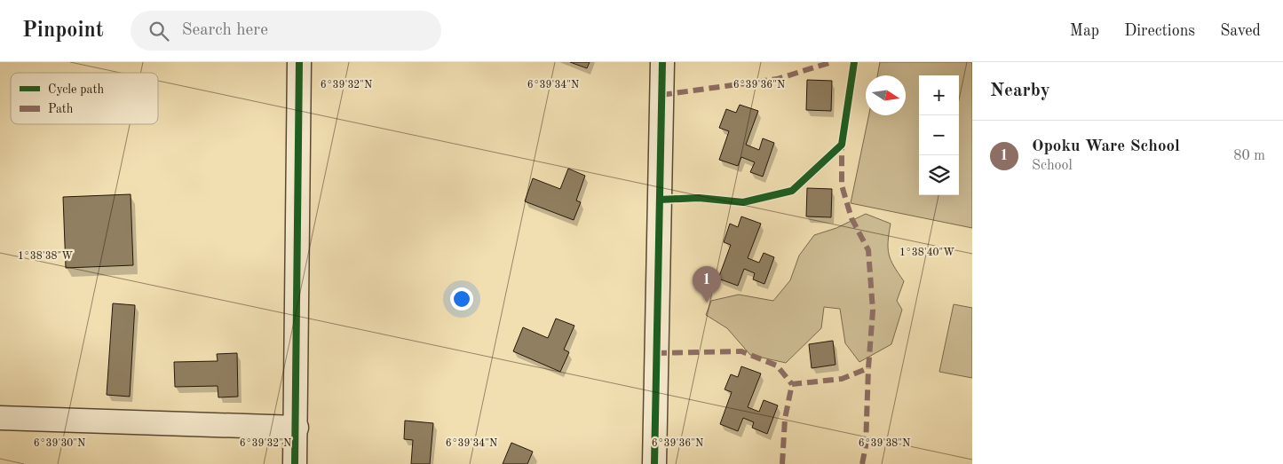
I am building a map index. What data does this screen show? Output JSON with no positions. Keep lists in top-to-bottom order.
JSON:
{
  "legend": ["Cycle path", "Path"],
  "north": "right",
  "page": {
    "header": "Pinpoint",
    "search": "Search here",
    "nav": ["Map", "Directions", "Saved"],
    "heading": "Nearby",
    "map_buttons": ["+", "−"],
    "list": [
      {
        "mark": "1",
        "name": "Opoku Ware School",
        "note": "School",
        "value": "80 m"
      }
    ],
    "pins": "1"
  },
  "coordinates": [
    "6°39'32\"N",
    "6°39'34\"N",
    "6°39'36\"N",
    "1°38'40\"W",
    "1°38'38\"W",
    "6°39'30\"N",
    "6°39'38\"N"
  ]
}
